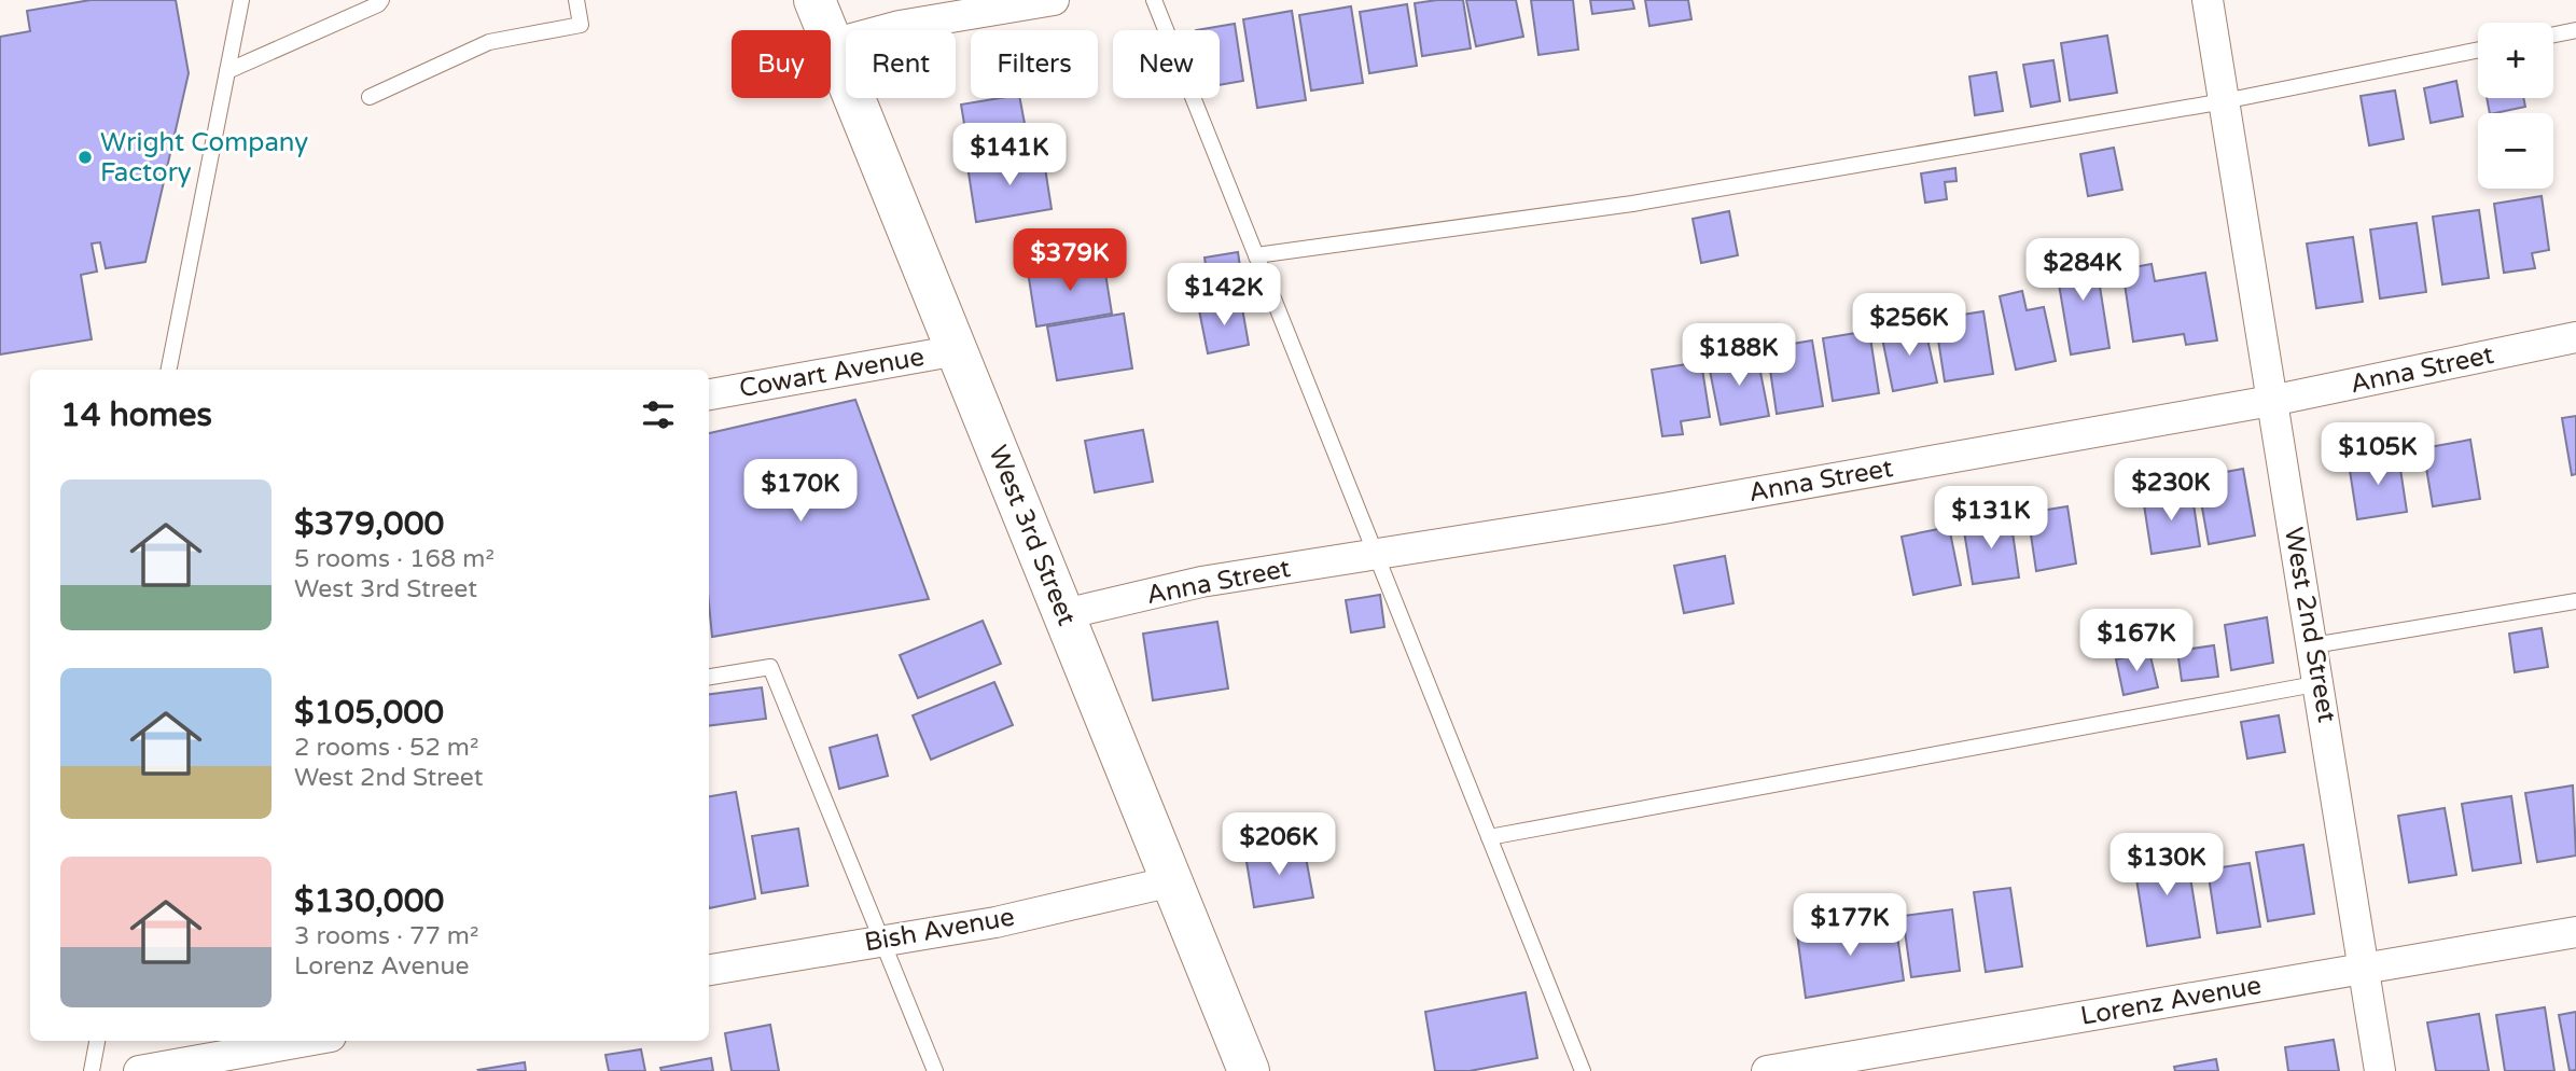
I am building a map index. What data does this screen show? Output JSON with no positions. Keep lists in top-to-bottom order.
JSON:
{
  "streets": {
    "main road": ["West 3rd Street"],
    "street": [
      "Anna Street",
      "Cowart Avenue",
      "West 2nd Street",
      "Bish Avenue",
      "Lorenz Avenue"
    ]
  },
  "crossings": [
    ["Anna Street", "West 3rd Street"],
    ["Anna Street", "West 2nd Street"],
    ["Cowart Avenue", "West 3rd Street"],
    ["West 3rd Street", "Bish Avenue"],
    ["West 2nd Street", "Lorenz Avenue"]
  ],
  "places": ["Wright Company Factory"],
  "page": {
    "map_buttons": ["+", "−"],
    "chip": [
      "Buy",
      "Rent",
      "Filters",
      "New"
    ],
    "price": [
      "$141K",
      "$379K",
      "$284K",
      "$142K",
      "$256K",
      "$188K",
      "$105K",
      "$230K",
      "$170K",
      "$131K",
      "$167K",
      "$206K",
      "$130K",
      "$177K"
    ],
    "heading": "14 homes",
    "list": [
      {
        "name": "$379,000",
        "note": "5 rooms · 168 m² · West 3rd Street"
      },
      {
        "name": "$105,000",
        "note": "2 rooms · 52 m² · West 2nd Street"
      },
      {
        "name": "$130,000",
        "note": "3 rooms · 77 m² · Lorenz Avenue"
      }
    ]
  }
}
